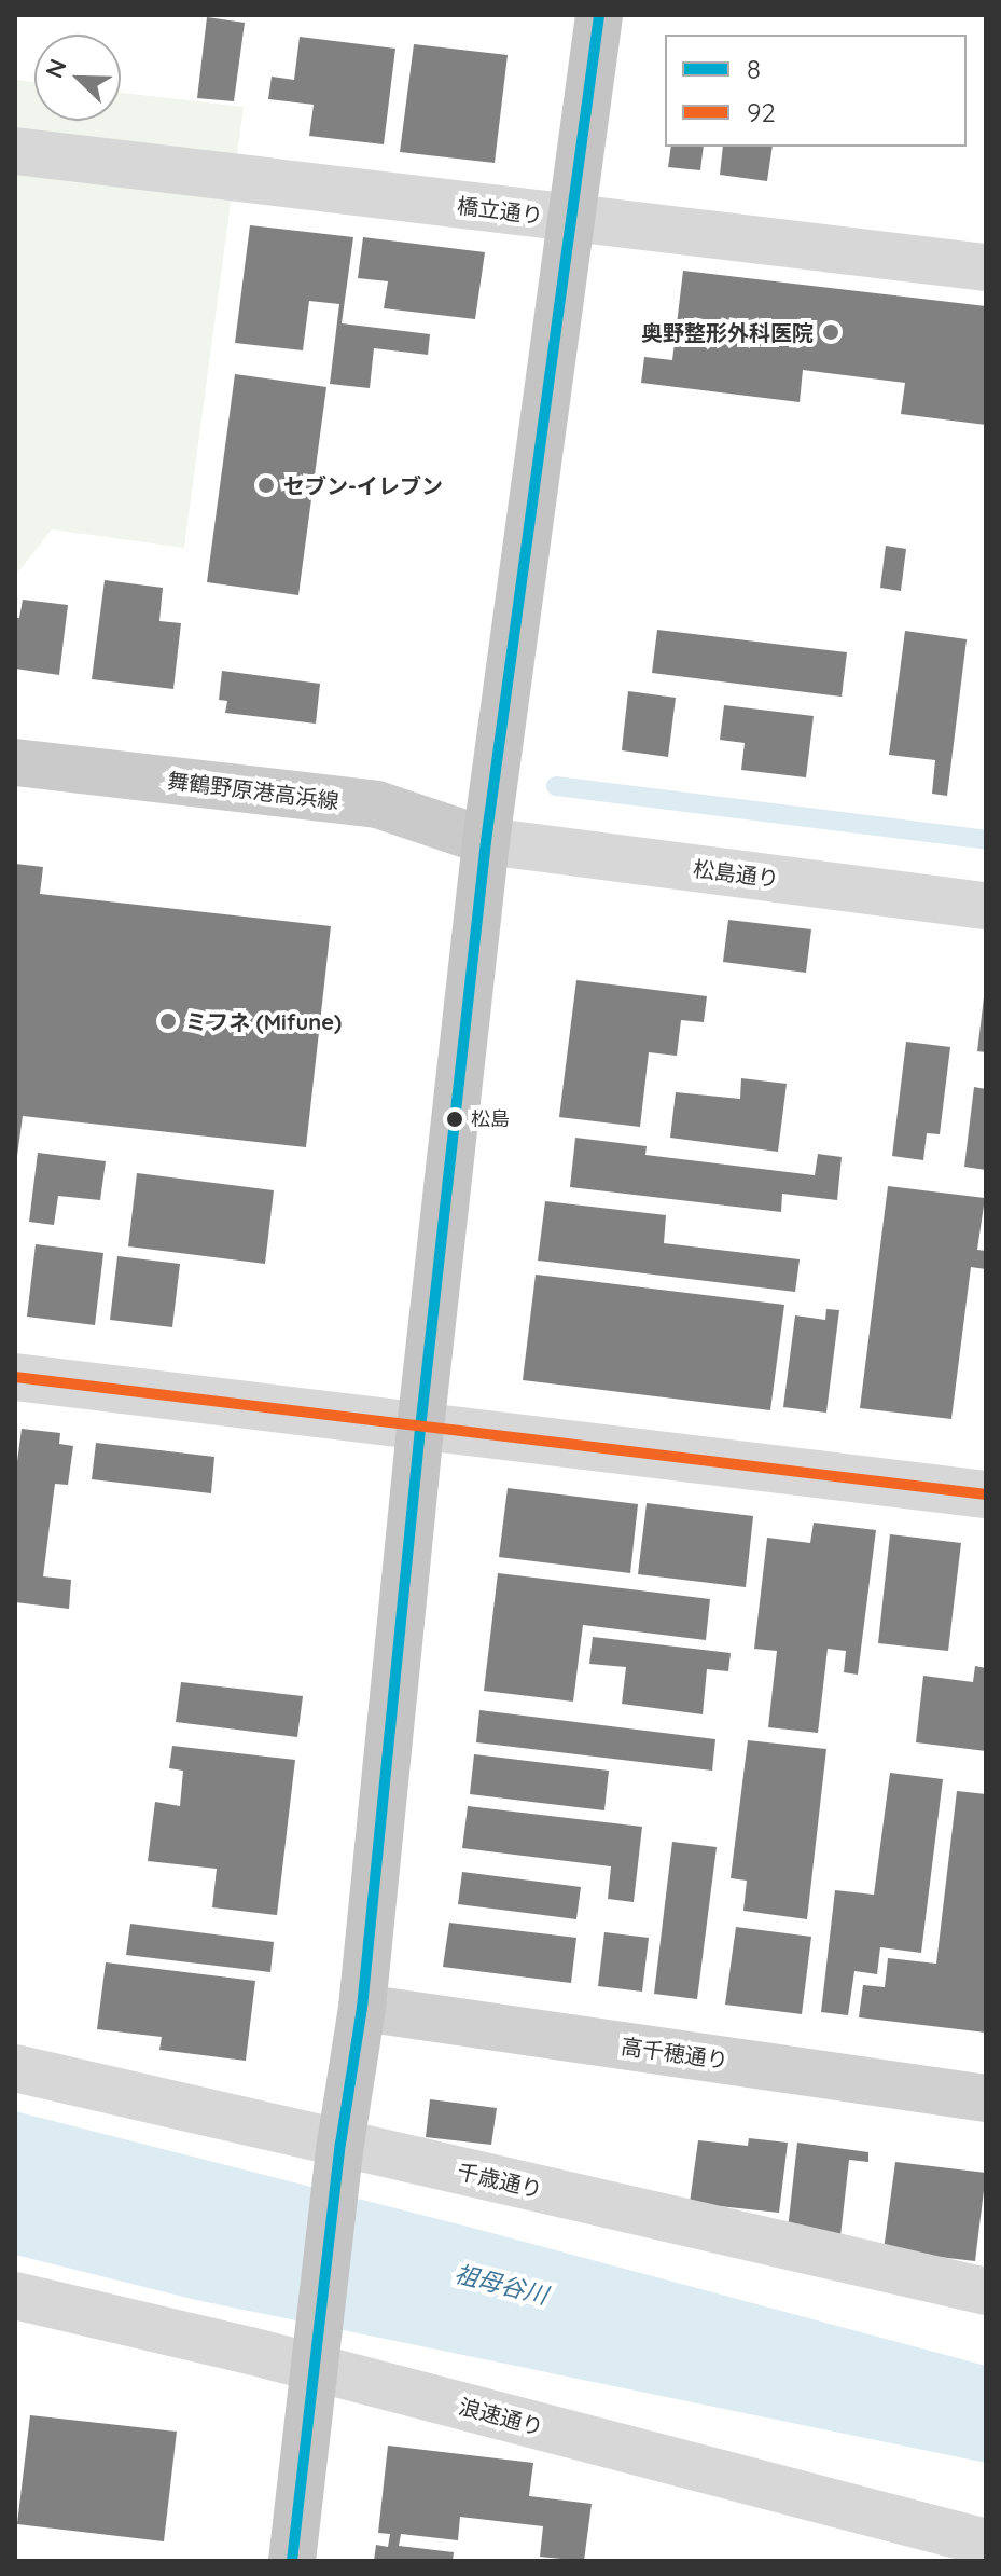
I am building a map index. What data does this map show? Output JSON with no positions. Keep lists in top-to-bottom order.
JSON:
{
  "streets": {
    "main road": ["舞鶴野原港高浜線"],
    "street": [
      "橋立通り",
      "松島通り",
      "高千穂通り",
      "千歳通り",
      "浪速通り"
    ]
  },
  "crossings": [
    ["舞鶴野原港高浜線", "松島通り"]
  ],
  "water": ["祖母谷川"],
  "places": [
    "奥野整形外科医院",
    "セブン-イレブン",
    "ミフネ (Mifune)",
    "松島"
  ],
  "lines": ["transit line 8", "transit line 92"],
  "legend": ["8", "92"],
  "north": "top left"
}
